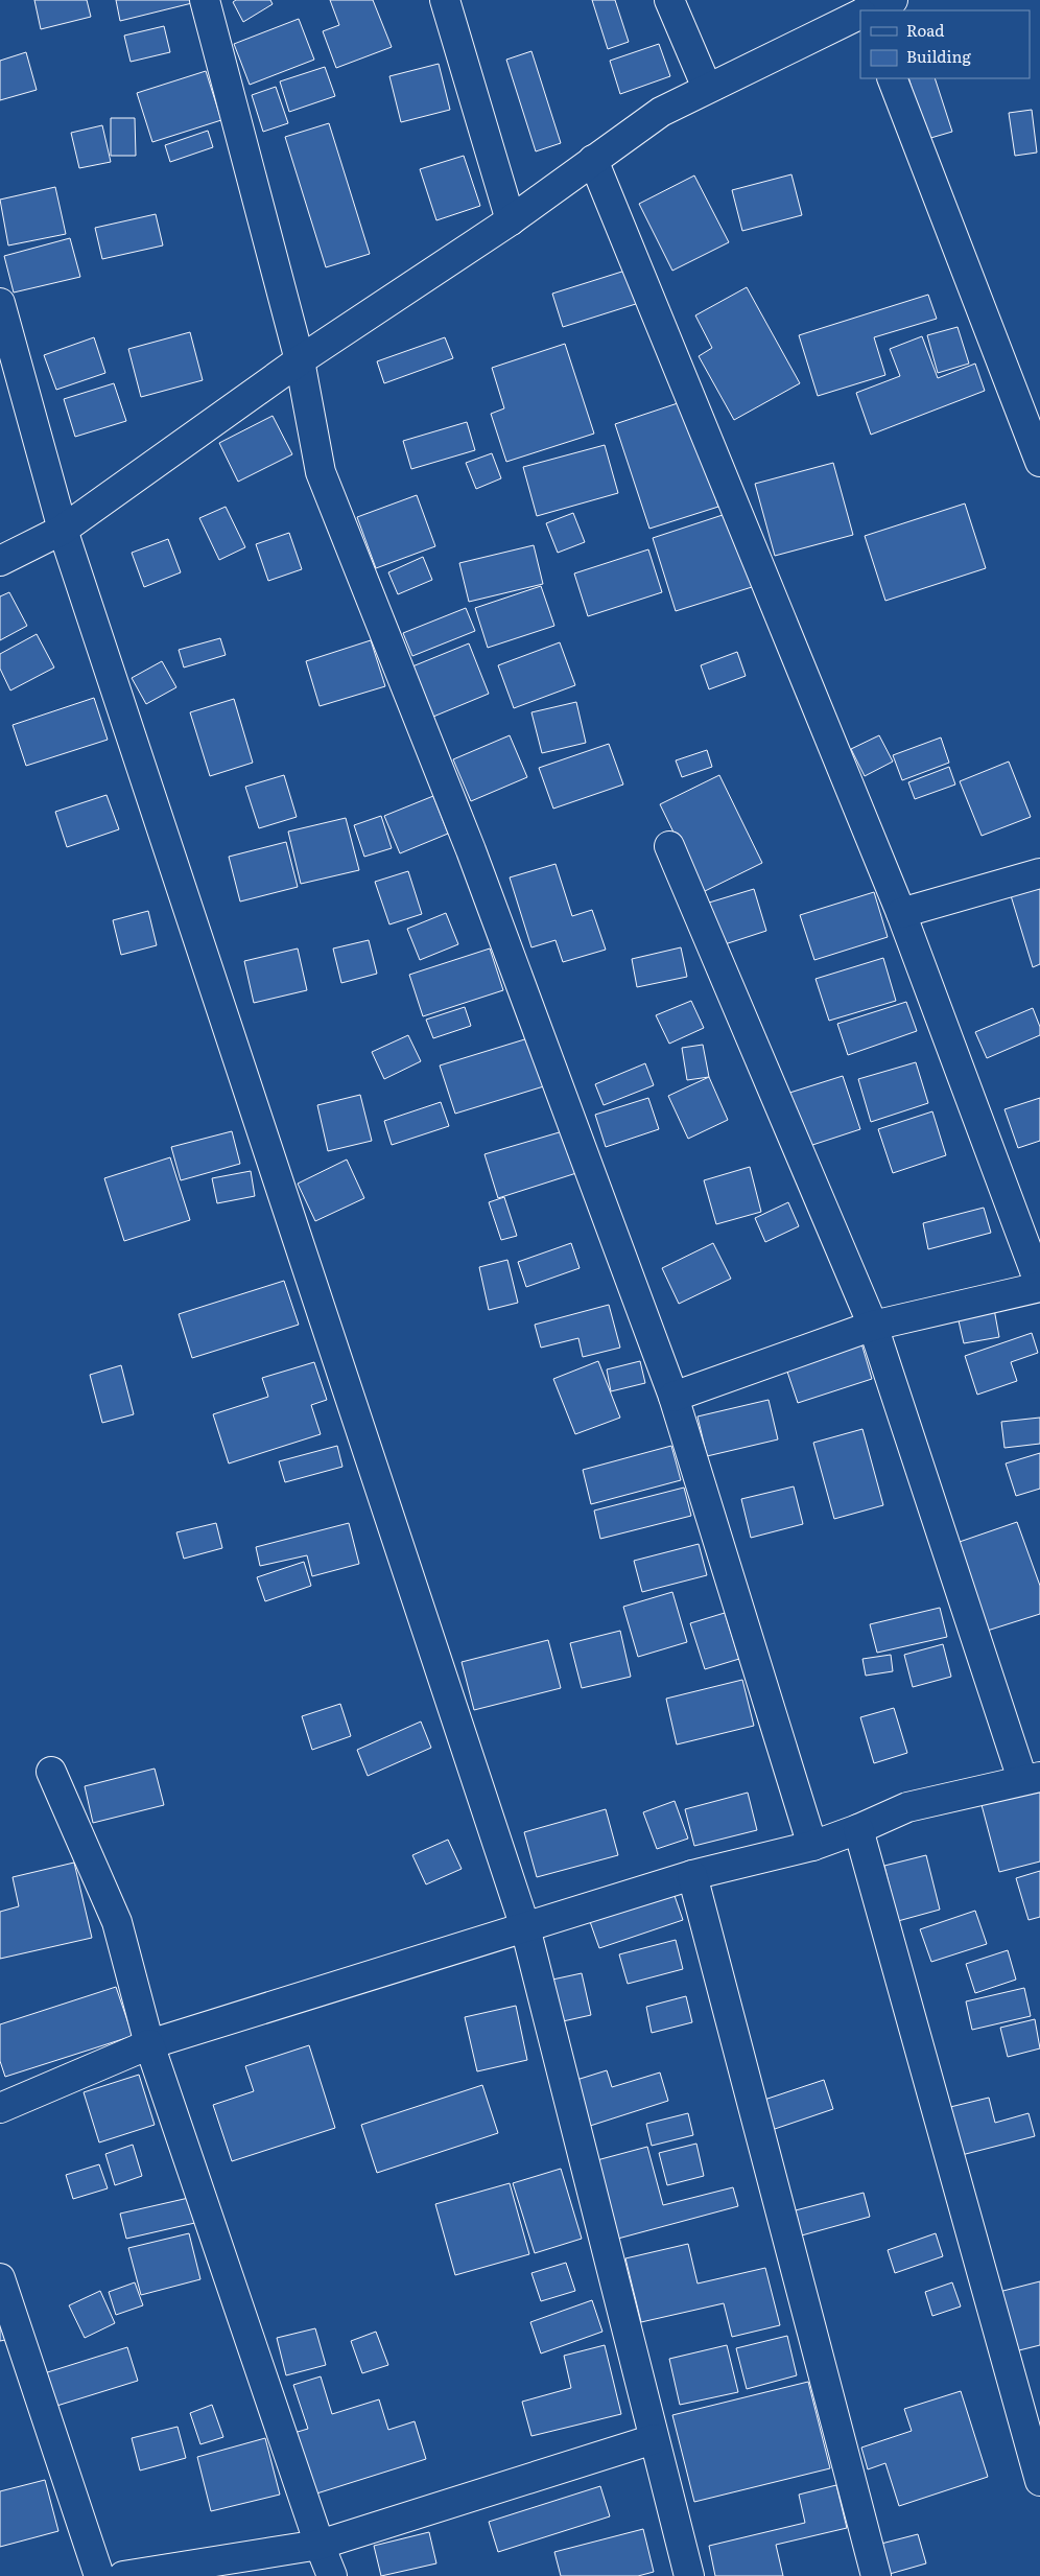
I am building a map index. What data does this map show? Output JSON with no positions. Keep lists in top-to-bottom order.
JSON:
{
  "legend": ["Road", "Building"]
}
